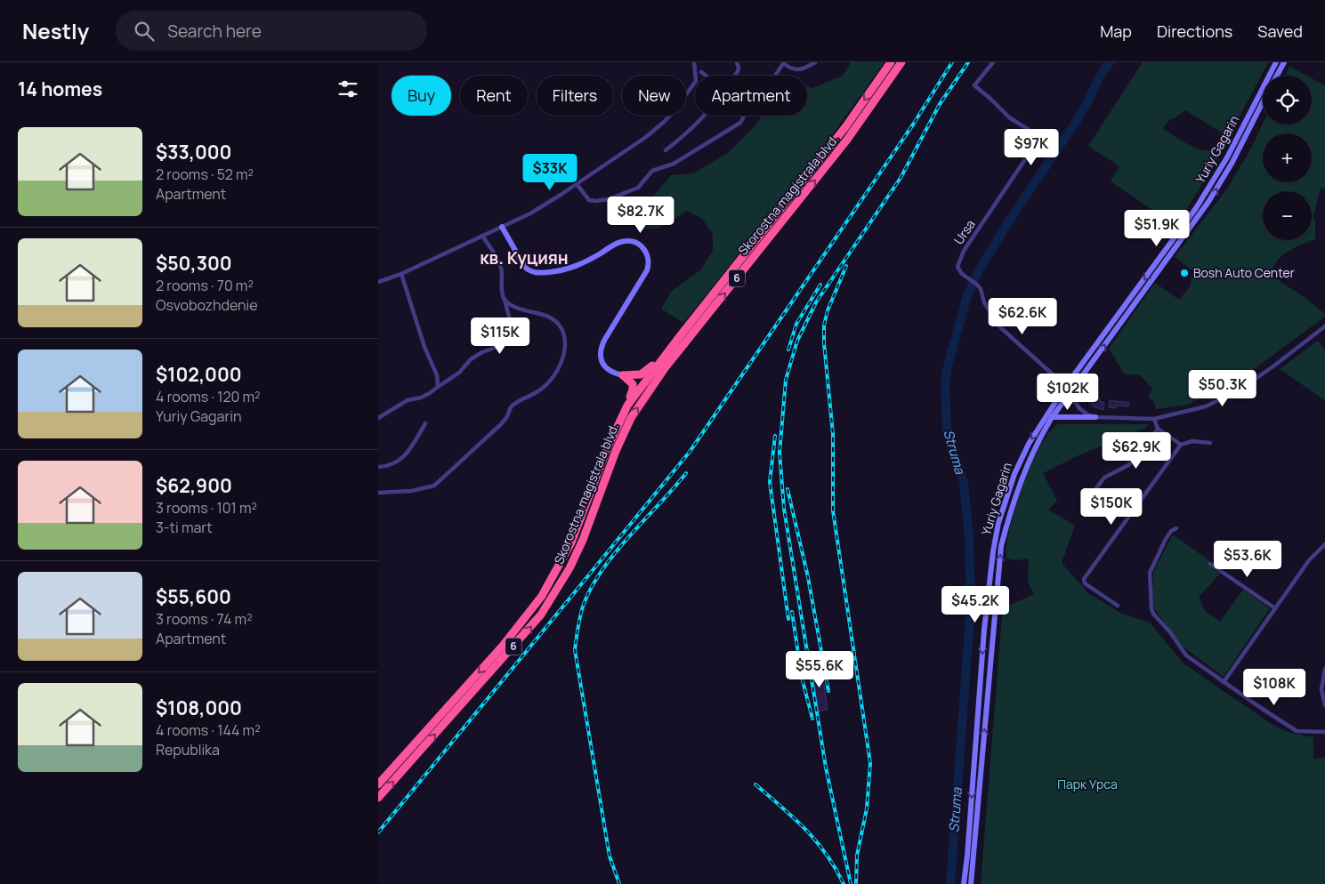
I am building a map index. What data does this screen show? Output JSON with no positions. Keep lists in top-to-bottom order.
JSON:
{
  "streets": {
    "highway": ["Skorostna magistrala blvd.", "6"],
    "street": ["Yuriy Gagarin", "Ursa"]
  },
  "crossings": [
    ["Yuriy Gagarin", "Ursa"]
  ],
  "districts": ["кв. Куциян"],
  "water": ["Struma"],
  "parks": ["Парк Урса"],
  "places": ["Bosh Auto Center"],
  "page": {
    "header": "Nestly",
    "search": "Search here",
    "nav": ["Map", "Directions", "Saved"],
    "heading": "14 homes",
    "map_buttons": ["+", "−"],
    "chip": [
      "Buy",
      "Rent",
      "Filters",
      "New",
      "Apartment"
    ],
    "list": [
      {
        "name": "$33,000",
        "note": "2 rooms · 52 m² · Apartment"
      },
      {
        "name": "$50,300",
        "note": "2 rooms · 70 m² · Osvobozhdenie"
      },
      {
        "name": "$102,000",
        "note": "4 rooms · 120 m² · Yuriy Gagarin"
      },
      {
        "name": "$62,900",
        "note": "3 rooms · 101 m² · 3-ti mart"
      },
      {
        "name": "$55,600",
        "note": "3 rooms · 74 m² · Apartment"
      },
      {
        "name": "$108,000",
        "note": "4 rooms · 144 m² · Republika"
      }
    ],
    "price": [
      "$97K",
      "$33K",
      "$82.7K",
      "$51.9K",
      "$62.6K",
      "$115K",
      "$50.3K",
      "$102K",
      "$62.9K",
      "$150K",
      "$53.6K",
      "$45.2K",
      "$55.6K",
      "$108K"
    ]
  }
}
